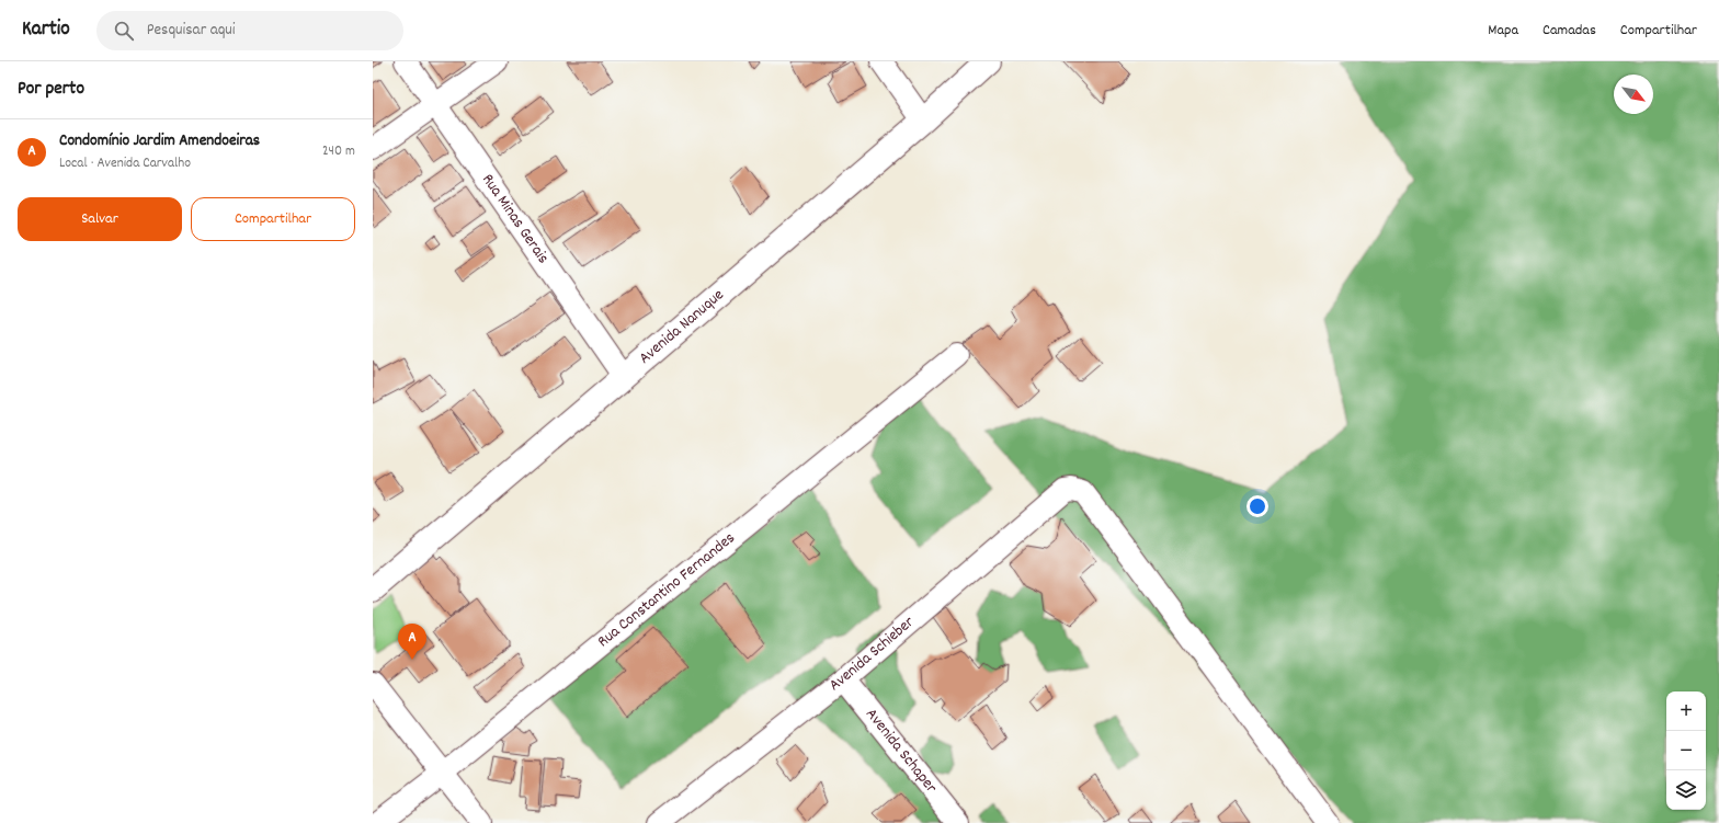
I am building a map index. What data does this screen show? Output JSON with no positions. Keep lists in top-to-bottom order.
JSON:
{
  "streets": {
    "main road": ["Avenida Nanuque"],
    "street": [
      "Rua Minas Gerais",
      "Rua Constantino Fernandes",
      "Avenida Schieber",
      "Avenida Schaper"
    ]
  },
  "crossings": [
    ["Rua Minas Gerais", "Avenida Nanuque"],
    ["Avenida Schieber", "Avenida Schaper"]
  ],
  "north": "bottom right",
  "page": {
    "header": "Kartio",
    "search": "Pesquisar aqui",
    "nav": ["Mapa", "Camadas", "Compartilhar"],
    "heading": "Por perto",
    "list": [
      {
        "mark": "A",
        "name": "Condomínio Jardim Amendoeiras",
        "note": "Local · Avenida Carvalho",
        "value": "240 m"
      }
    ],
    "buttons": ["Salvar", "Compartilhar"],
    "pins": "A",
    "map_buttons": ["+", "−"]
  }
}
